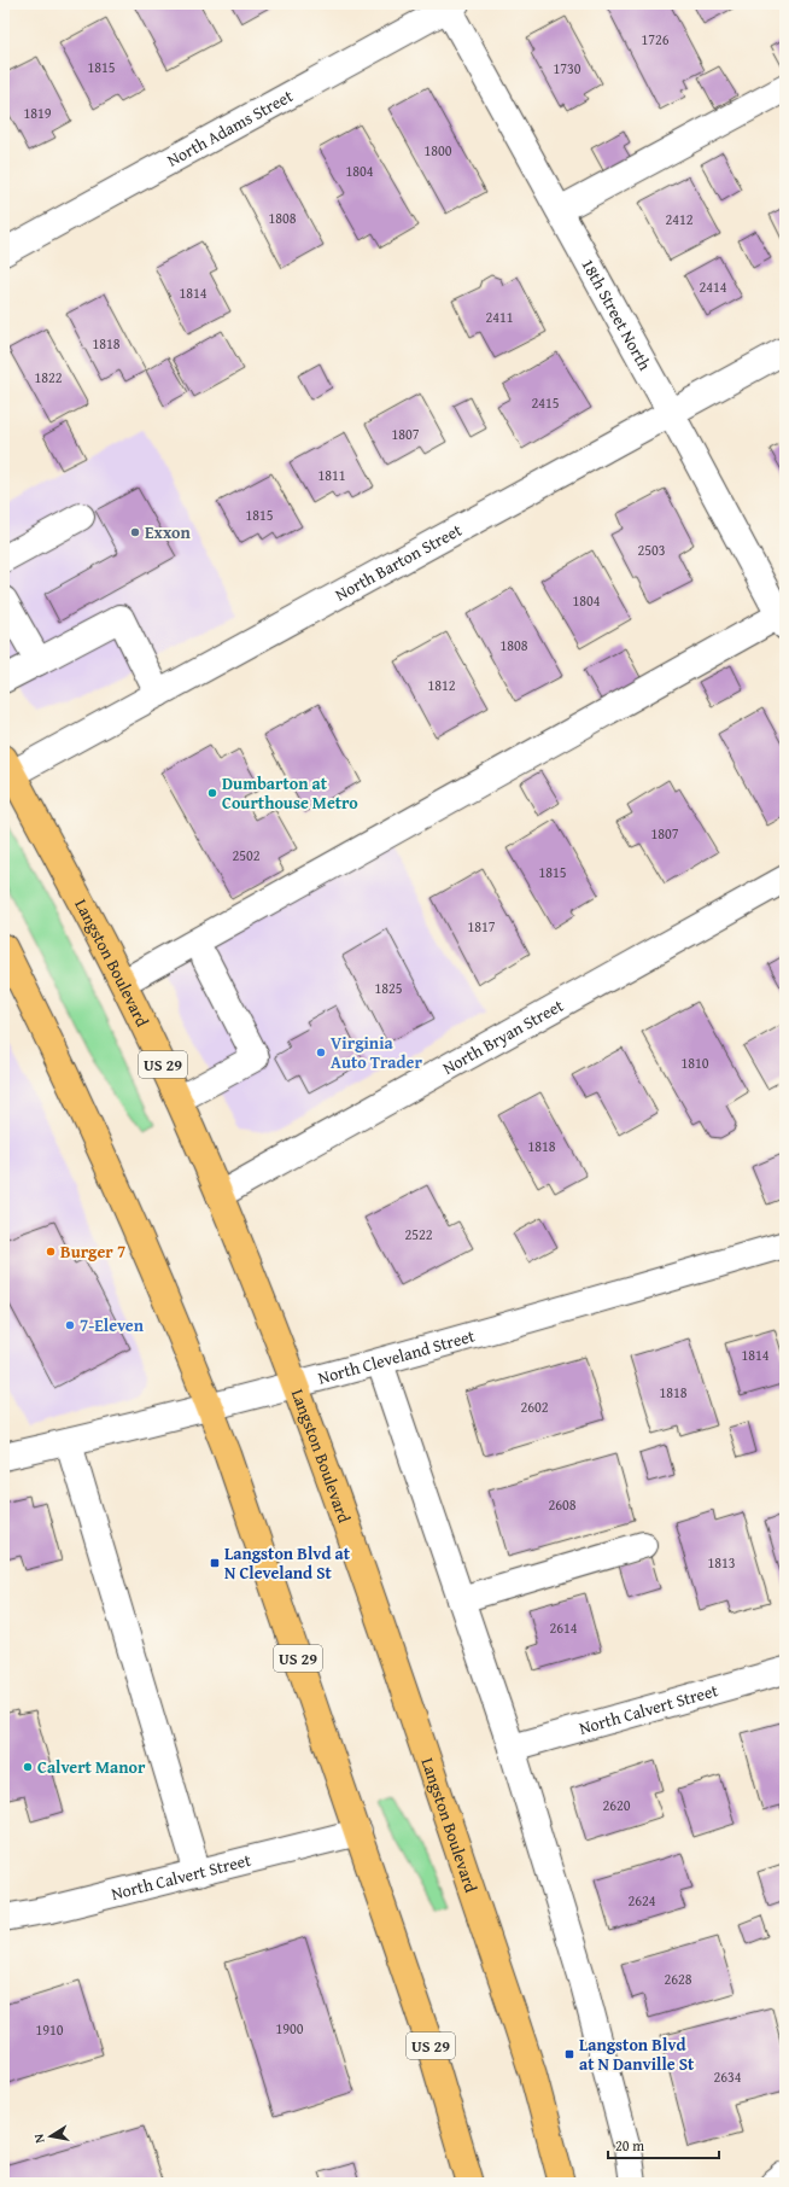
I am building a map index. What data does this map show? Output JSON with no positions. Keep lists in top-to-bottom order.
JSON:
{
  "streets": {
    "main road": ["Langston Boulevard", "US 29"],
    "street": [
      "North Adams Street",
      "18th Street North",
      "North Barton Street",
      "North Bryan Street",
      "North Cleveland Street",
      "North Calvert Street"
    ]
  },
  "crossings": [
    ["North Adams Street", "18th Street North"],
    ["18th Street North", "North Barton Street"],
    ["North Barton Street", "Langston Boulevard"],
    ["Langston Boulevard", "North Bryan Street"],
    ["Langston Boulevard", "North Cleveland Street"],
    ["US 29", "North Cleveland Street"],
    ["US 29", "North Calvert Street"]
  ],
  "places": {
    "other": [
      "Exxon",
      "Dumbarton at Courthouse Metro",
      "Virginia Auto Trader",
      "Burger 7",
      "7-Eleven",
      "Calvert Manor"
    ],
    "transit": ["Langston Blvd at N Cleveland St", "Langston Blvd at N Danville St"]
  },
  "house_numbers": [
    "1726",
    "1815",
    "1730",
    "1819",
    "1800",
    "1804",
    "1808",
    "2412",
    "2414",
    "1814",
    "2411",
    "1818",
    "1822",
    "2415",
    "1807",
    "1811",
    "1815",
    "2503",
    "1804",
    "1808",
    "1812",
    "1807",
    "2502",
    "1815",
    "1817",
    "1825",
    "1810",
    "1818",
    "2522",
    "1814",
    "1818",
    "2602",
    "2608",
    "1813",
    "2614",
    "2620",
    "2624",
    "2628",
    "1900",
    "1910",
    "2634"
  ],
  "scale_bar": "20 m",
  "north": "left"
}
